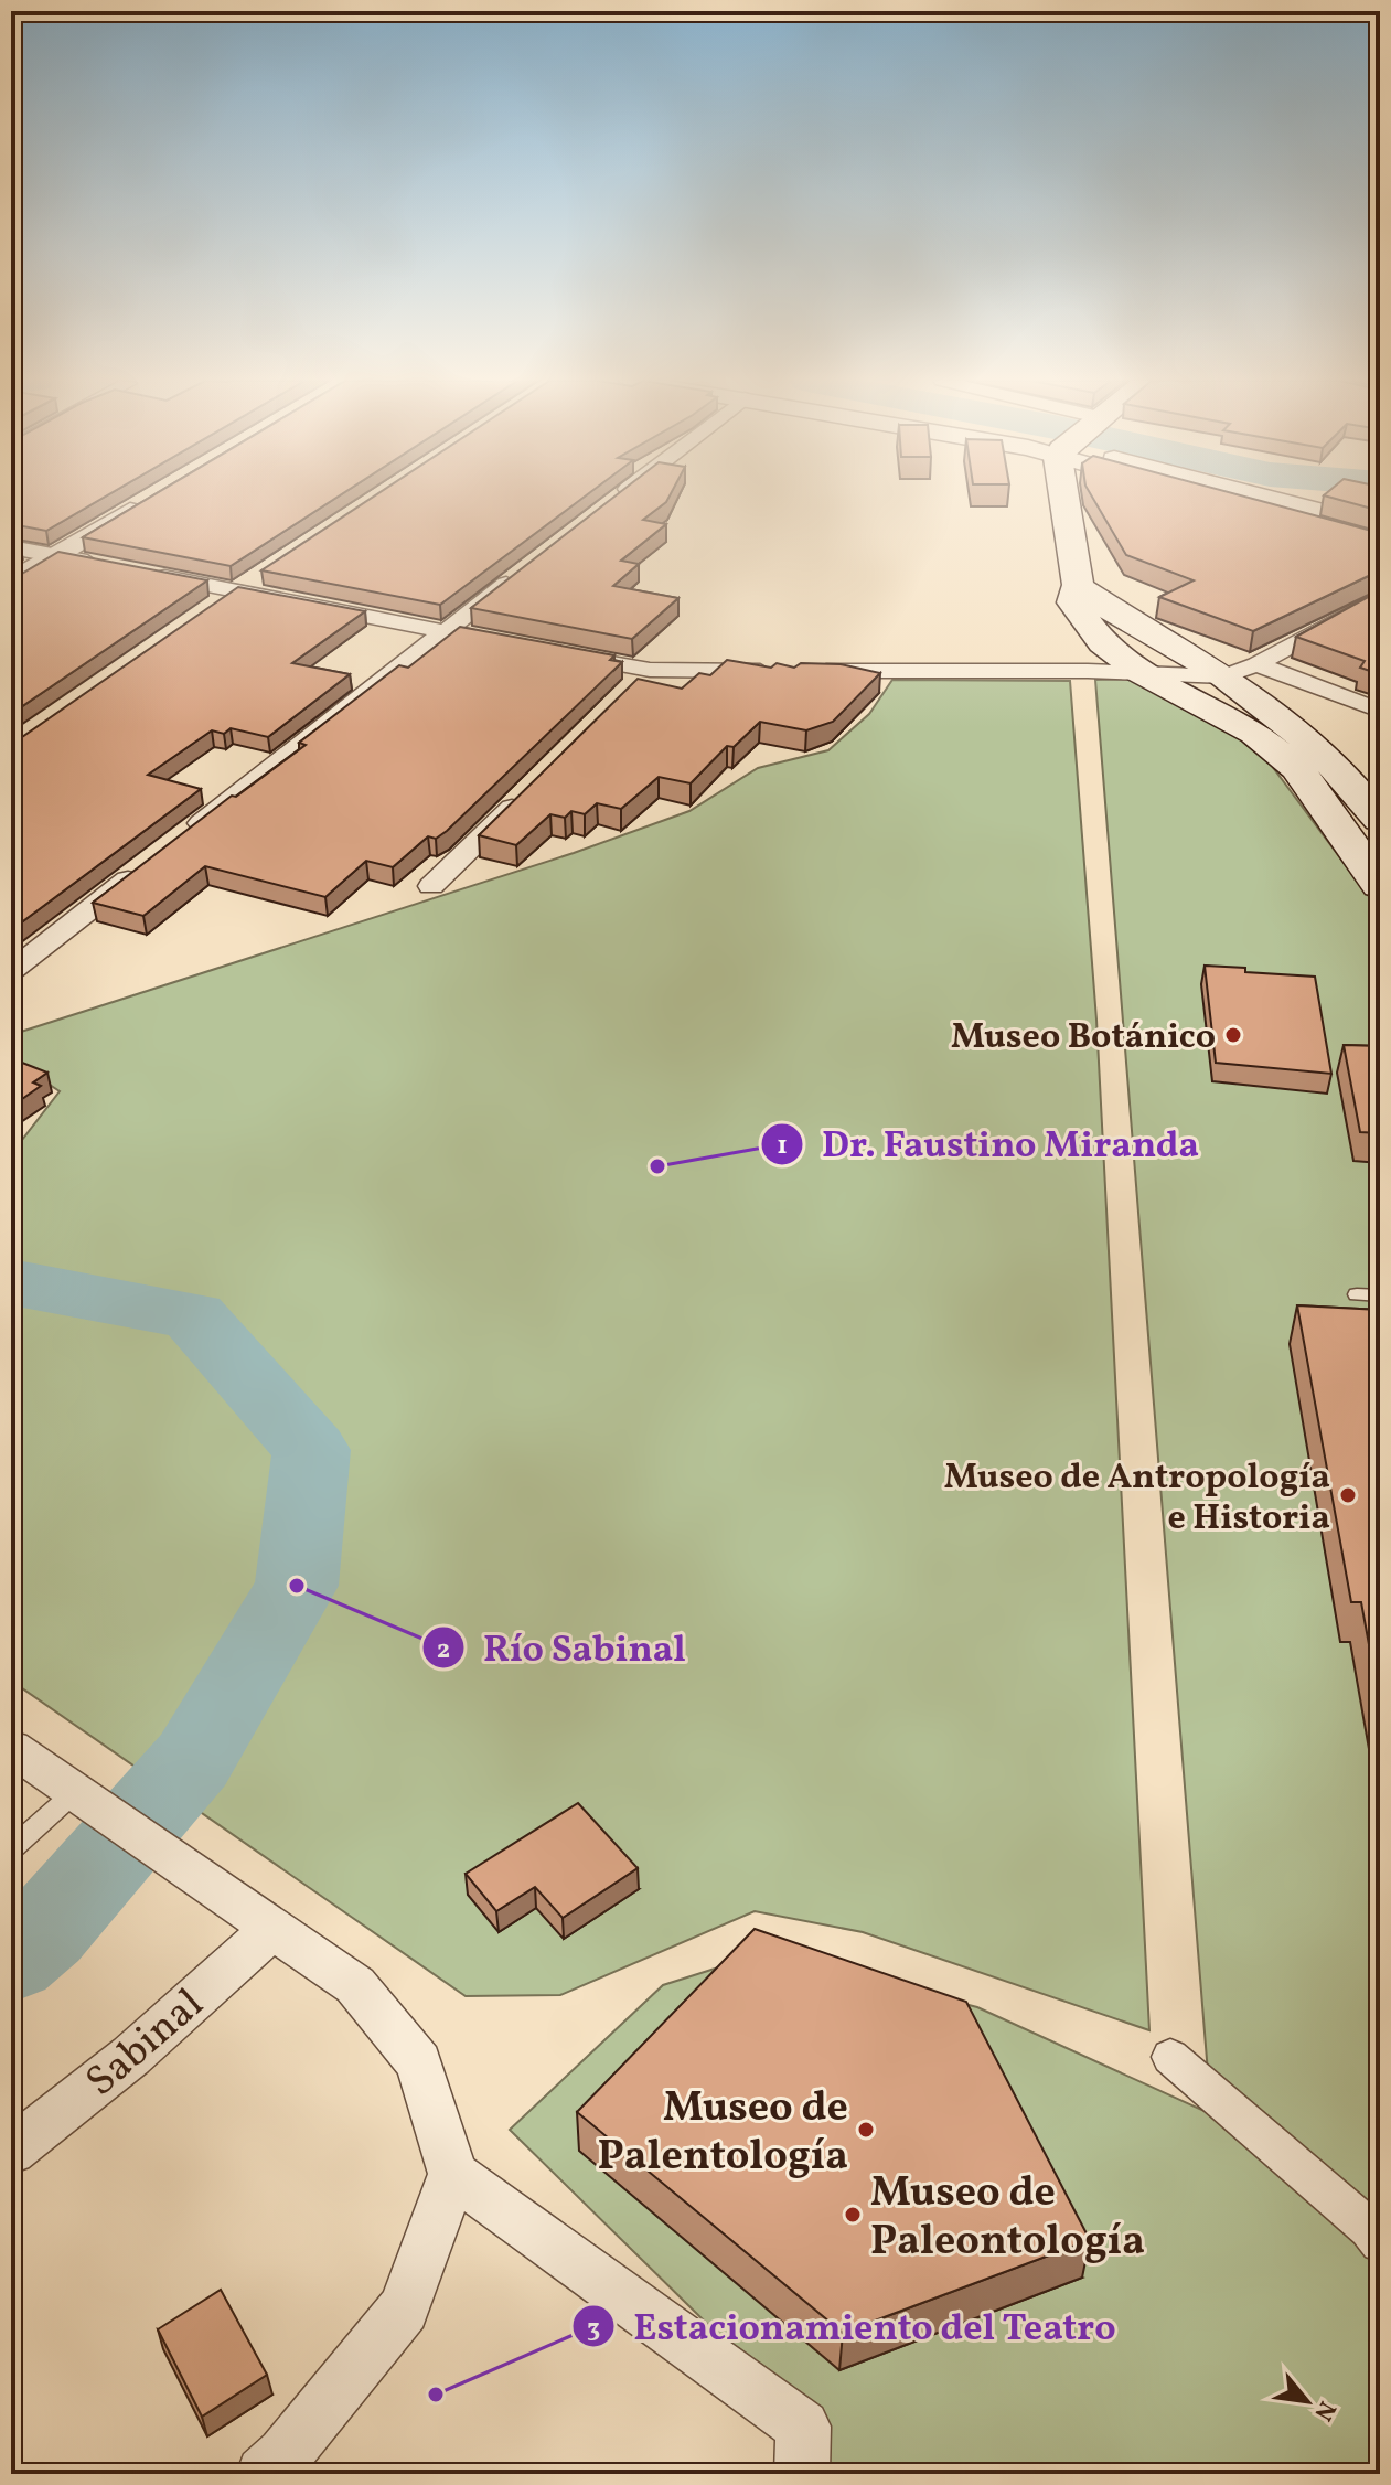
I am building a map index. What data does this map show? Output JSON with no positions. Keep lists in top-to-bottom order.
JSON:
{
  "streets": {
    "street": ["Sabinal"]
  },
  "places": [
    "Museo Botánico",
    "Dr. Faustino Miranda",
    "Museo de Antropología e Historia",
    "Río Sabinal",
    "Museo de Palentología",
    "Museo de Paleontología",
    "Estacionamiento del Teatro"
  ],
  "north": "bottom right"
}
